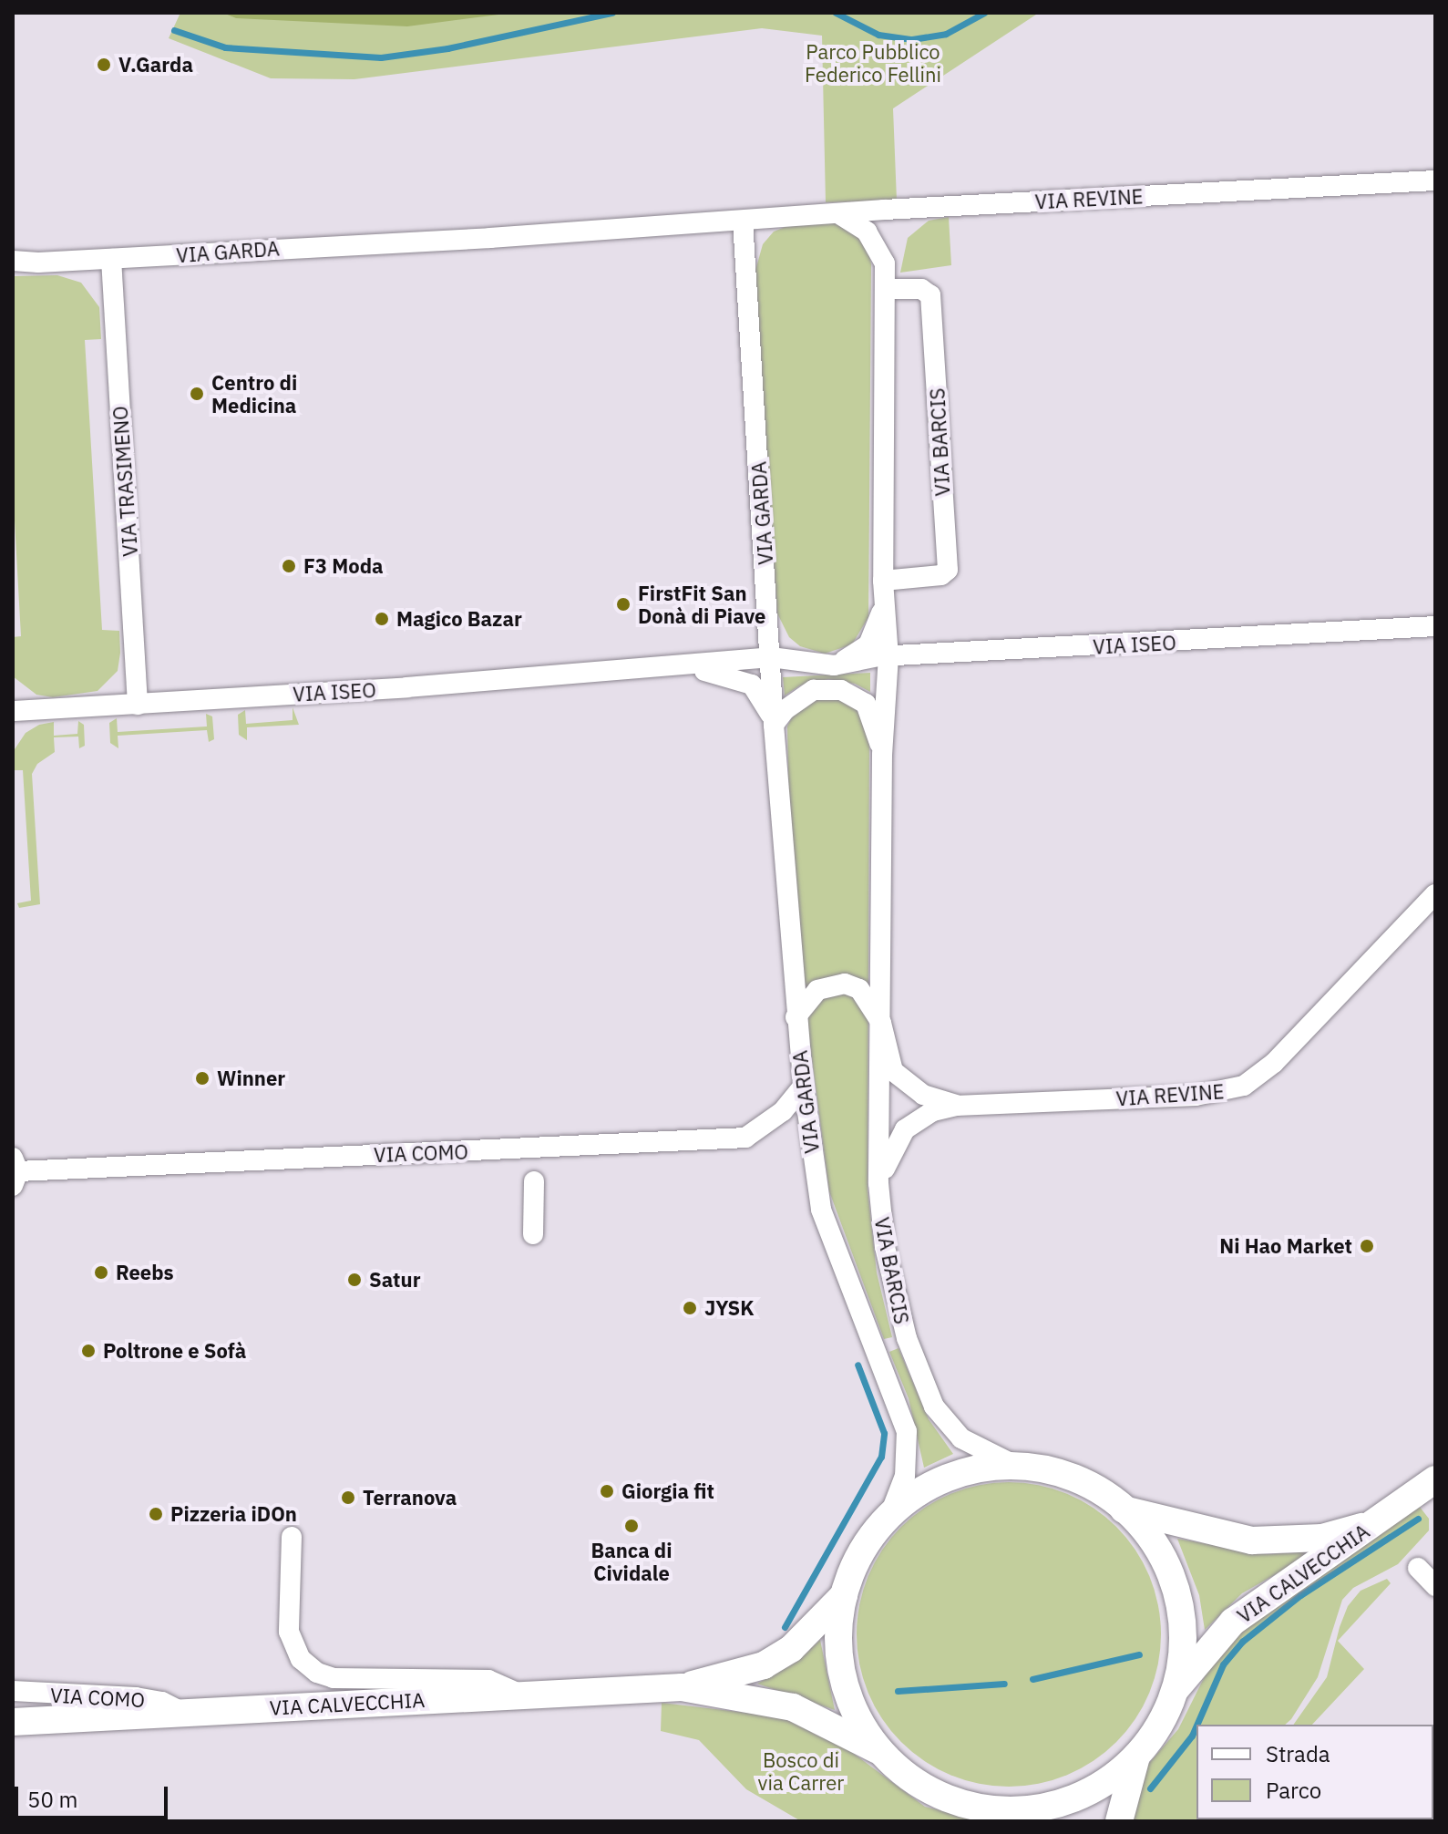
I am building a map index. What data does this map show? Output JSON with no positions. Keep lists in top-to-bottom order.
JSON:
{
  "streets": {
    "main road": ["VIA CALVECCHIA"],
    "street": [
      "VIA REVINE",
      "VIA GARDA",
      "VIA BARCIS",
      "VIA TRASIMENO",
      "VIA ISEO",
      "VIA COMO"
    ]
  },
  "crossings": [
    ["VIA REVINE", "VIA GARDA"],
    ["VIA REVINE", "VIA BARCIS"],
    ["VIA GARDA", "VIA BARCIS"],
    ["VIA GARDA", "VIA TRASIMENO"],
    ["VIA GARDA", "VIA ISEO"],
    ["VIA GARDA", "VIA COMO"],
    ["VIA BARCIS", "VIA ISEO"],
    ["VIA TRASIMENO", "VIA ISEO"],
    ["VIA COMO", "VIA CALVECCHIA"]
  ],
  "parks": ["Parco Pubblico Federico Fellini", "Bosco di via Carrer"],
  "places": [
    "V.Garda",
    "Centro di Medicina",
    "F3 Moda",
    "FirstFit San Donà di Piave",
    "Magico Bazar",
    "Winner",
    "Ni Hao Market",
    "Reebs",
    "Satur",
    "JYSK",
    "Poltrone e Sofà",
    "Giorgia fit",
    "Terranova",
    "Pizzeria iDOn",
    "Banca di Cividale"
  ],
  "legend": ["Strada", "Parco"],
  "scale_bar": "50 m"
}
